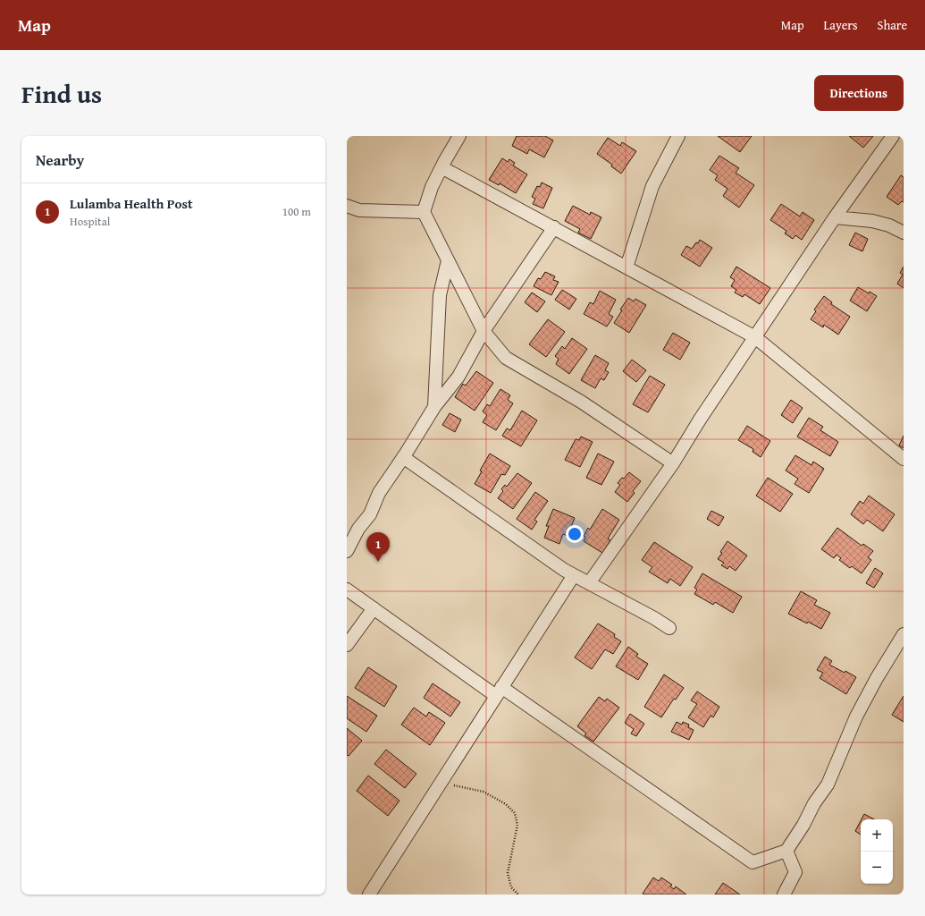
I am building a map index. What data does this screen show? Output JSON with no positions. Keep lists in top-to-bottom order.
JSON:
{
  "page": {
    "header": "Map",
    "nav": ["Map", "Layers", "Share"],
    "title": "Find us",
    "buttons": "Directions",
    "heading": "Nearby",
    "list": [
      {
        "mark": "1",
        "name": "Lulamba Health Post",
        "note": "Hospital",
        "value": "100 m"
      }
    ],
    "pins": "1",
    "map_buttons": ["+", "−"]
  }
}
